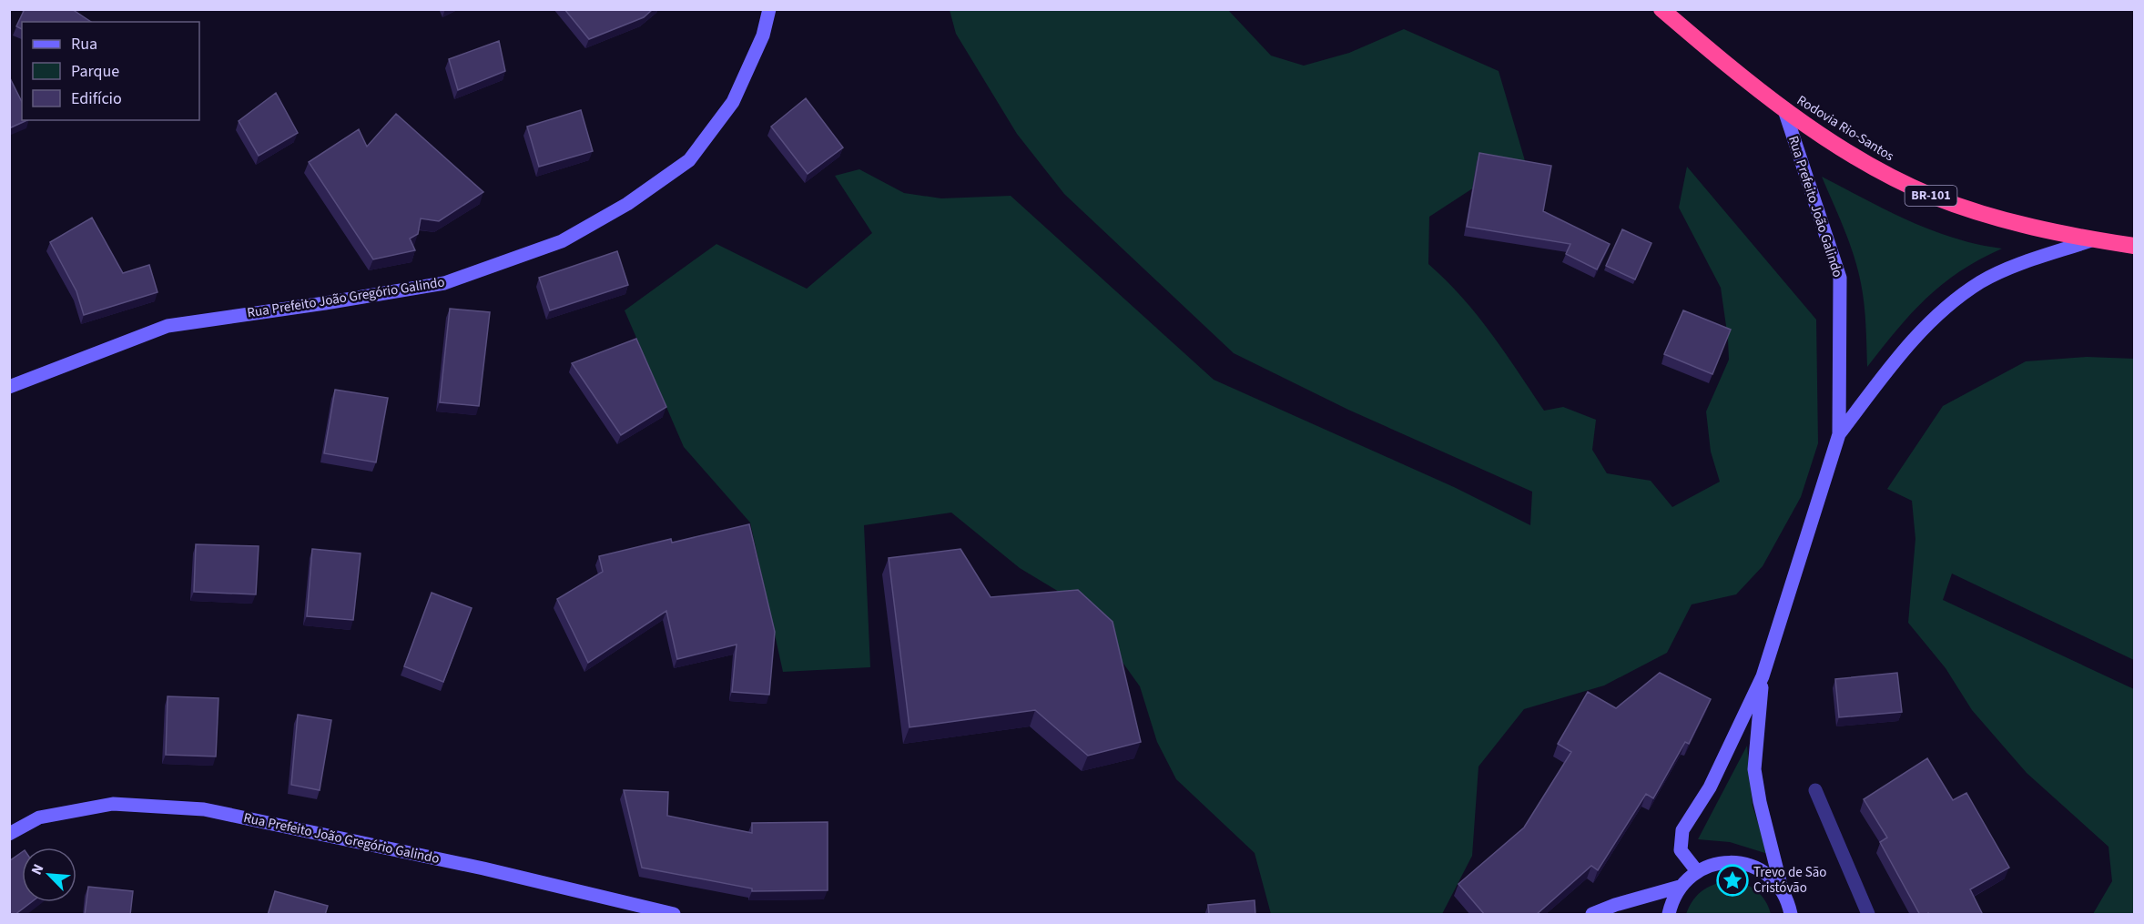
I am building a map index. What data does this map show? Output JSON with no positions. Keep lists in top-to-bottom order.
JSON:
{
  "streets": {
    "highway": ["Rodovia Rio-Santos", "BR-101"],
    "main road": ["Rua Prefeito João Galindo", "Rua Prefeito João Gregório Galindo"]
  },
  "crossings": [
    ["Rodovia Rio-Santos", "Rua Prefeito João Galindo"]
  ],
  "places": {
    "place": ["Trevo de São Cristóvão"]
  },
  "legend": ["Rua", "Parque", "Edifício"],
  "north": "top left"
}
